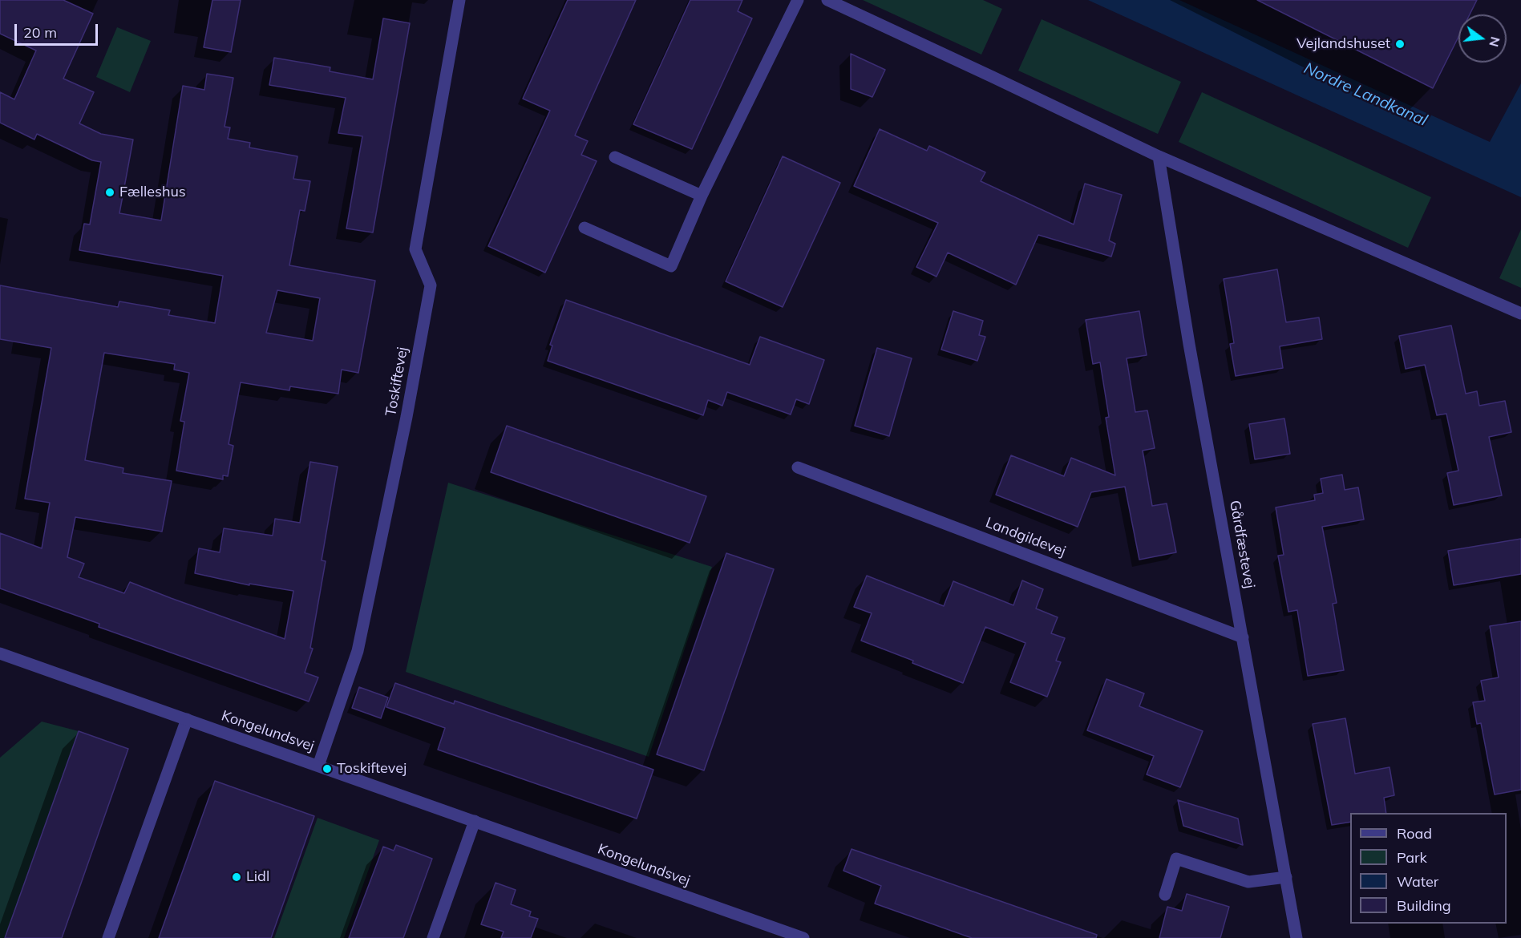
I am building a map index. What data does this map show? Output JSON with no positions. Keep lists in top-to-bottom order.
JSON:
{
  "streets": {
    "street": [
      "Toskiftevej",
      "Landgildevej",
      "Gårdfæstevej",
      "Kongelundsvej"
    ]
  },
  "crossings": [
    ["Toskiftevej", "Kongelundsvej"],
    ["Landgildevej", "Gårdfæstevej"]
  ],
  "water": ["Nordre Landkanal"],
  "places": [
    "Vejlandshuset",
    "Fælleshus",
    "Toskiftevej",
    "Lidl"
  ],
  "legend": [
    "Road",
    "Park",
    "Water",
    "Building"
  ],
  "scale_bar": "20 m",
  "north": "right"
}
